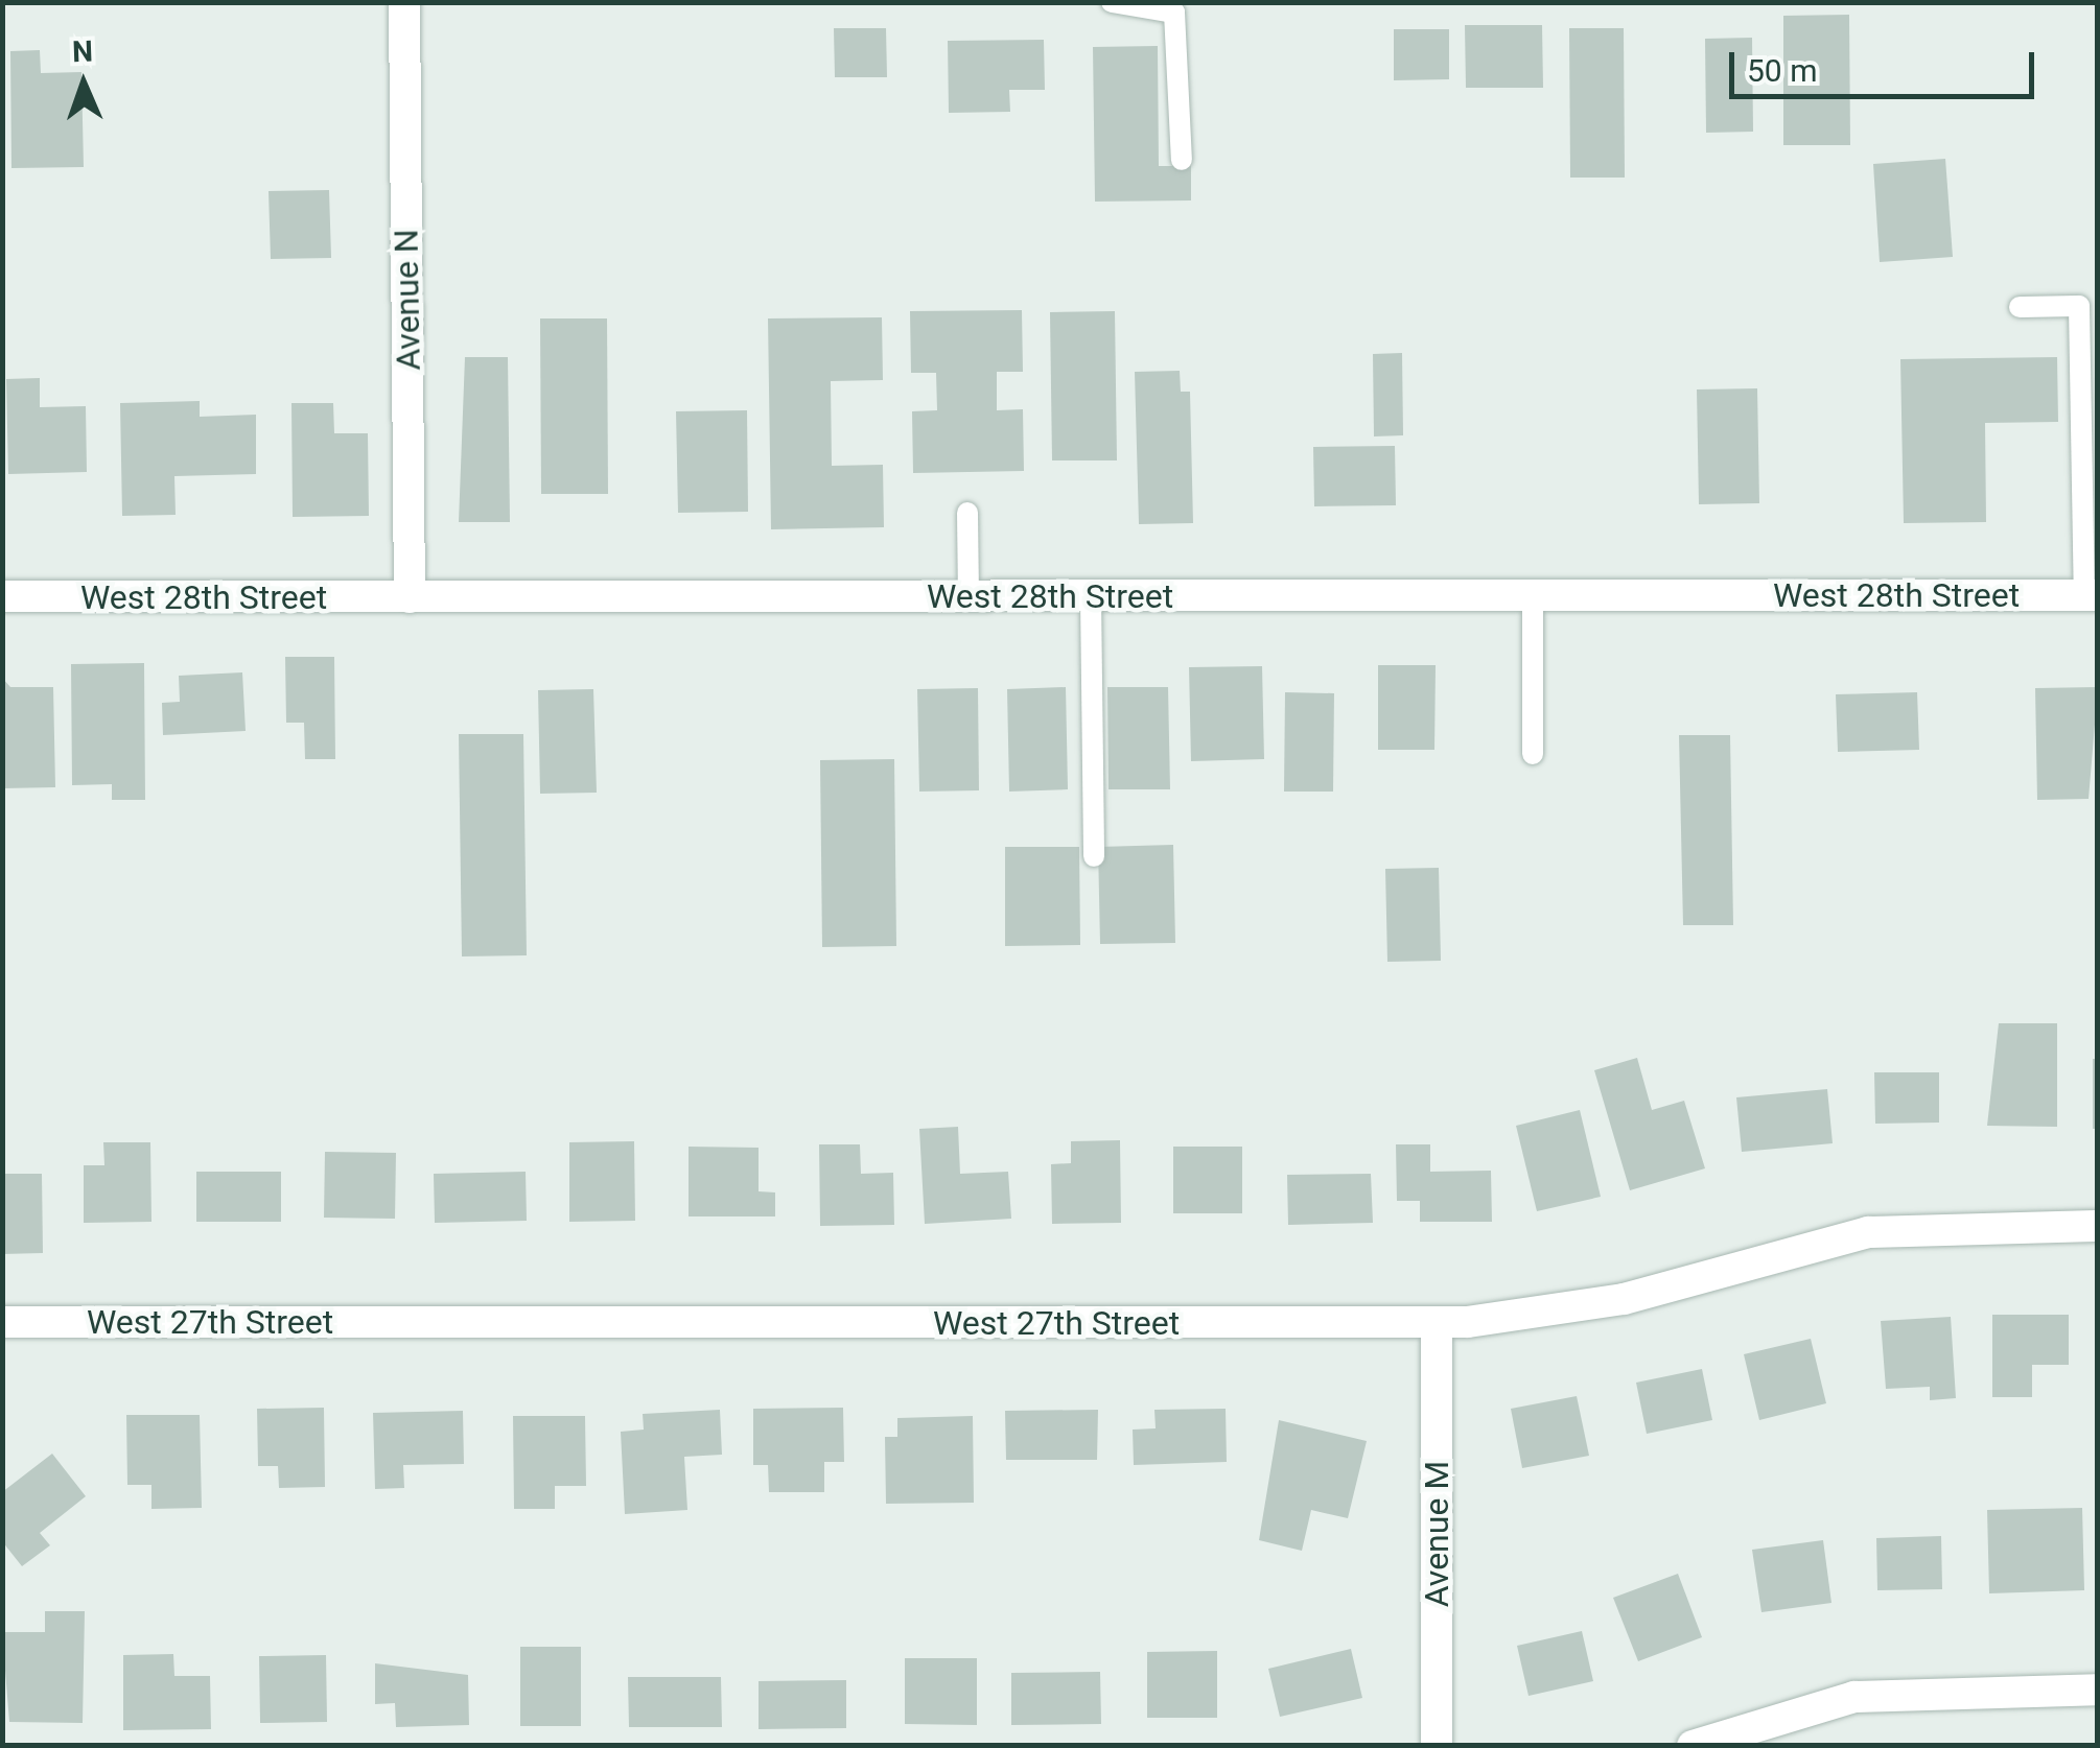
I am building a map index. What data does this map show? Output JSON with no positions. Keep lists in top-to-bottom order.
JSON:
{
  "streets": {
    "street": [
      "Avenue N",
      "West 28th Street",
      "West 27th Street",
      "Avenue M"
    ]
  },
  "crossings": [
    ["Avenue N", "West 28th Street"],
    ["West 27th Street", "Avenue M"]
  ],
  "scale_bar": "50 m",
  "north": "top"
}
